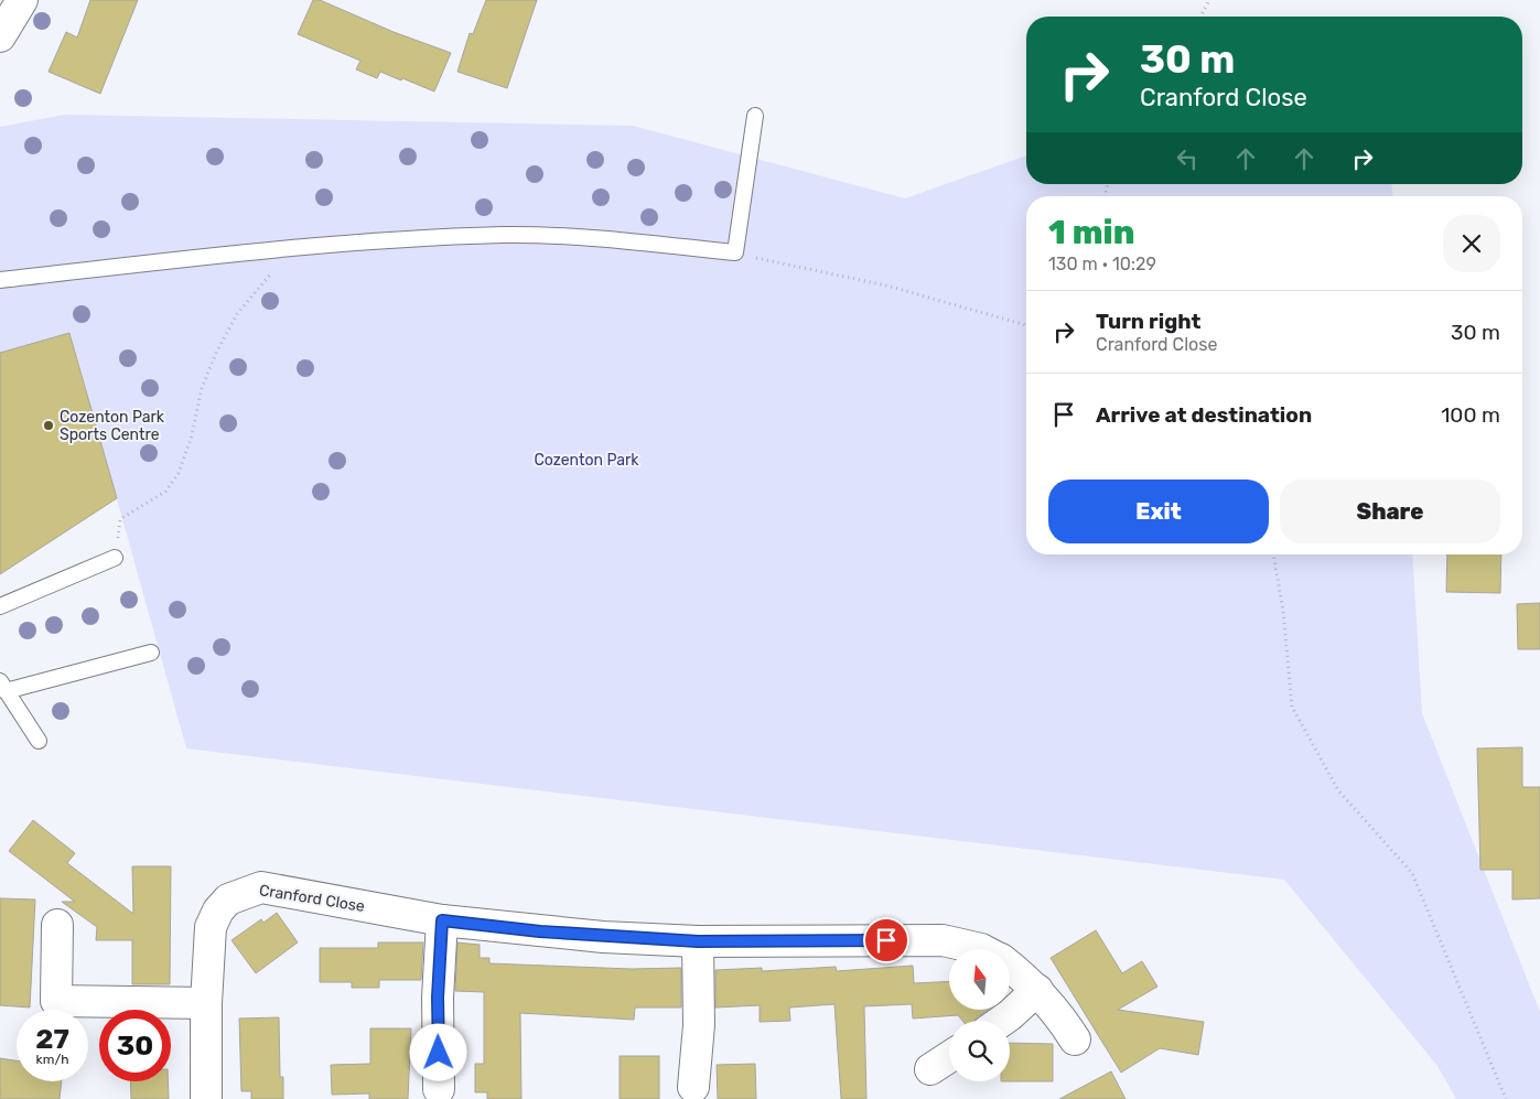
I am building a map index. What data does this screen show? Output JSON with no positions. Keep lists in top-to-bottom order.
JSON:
{
  "streets": {
    "street": ["Cranford Close"]
  },
  "parks": ["Cozenton Park"],
  "places": ["Cozenton Park Sports Centre"],
  "north": "top",
  "page": {
    "turn": ["30 m", "Cranford Close"],
    "heading": ["1 min", "130 m · 10:29"],
    "list": [
      {
        "name": "Turn right",
        "note": "Cranford Close",
        "value": "30 m"
      },
      {
        "name": "Arrive at destination",
        "value": "100 m"
      }
    ],
    "buttons": ["Exit", "Share"],
    "speed": "27 km/h",
    "limit": "30"
  }
}
